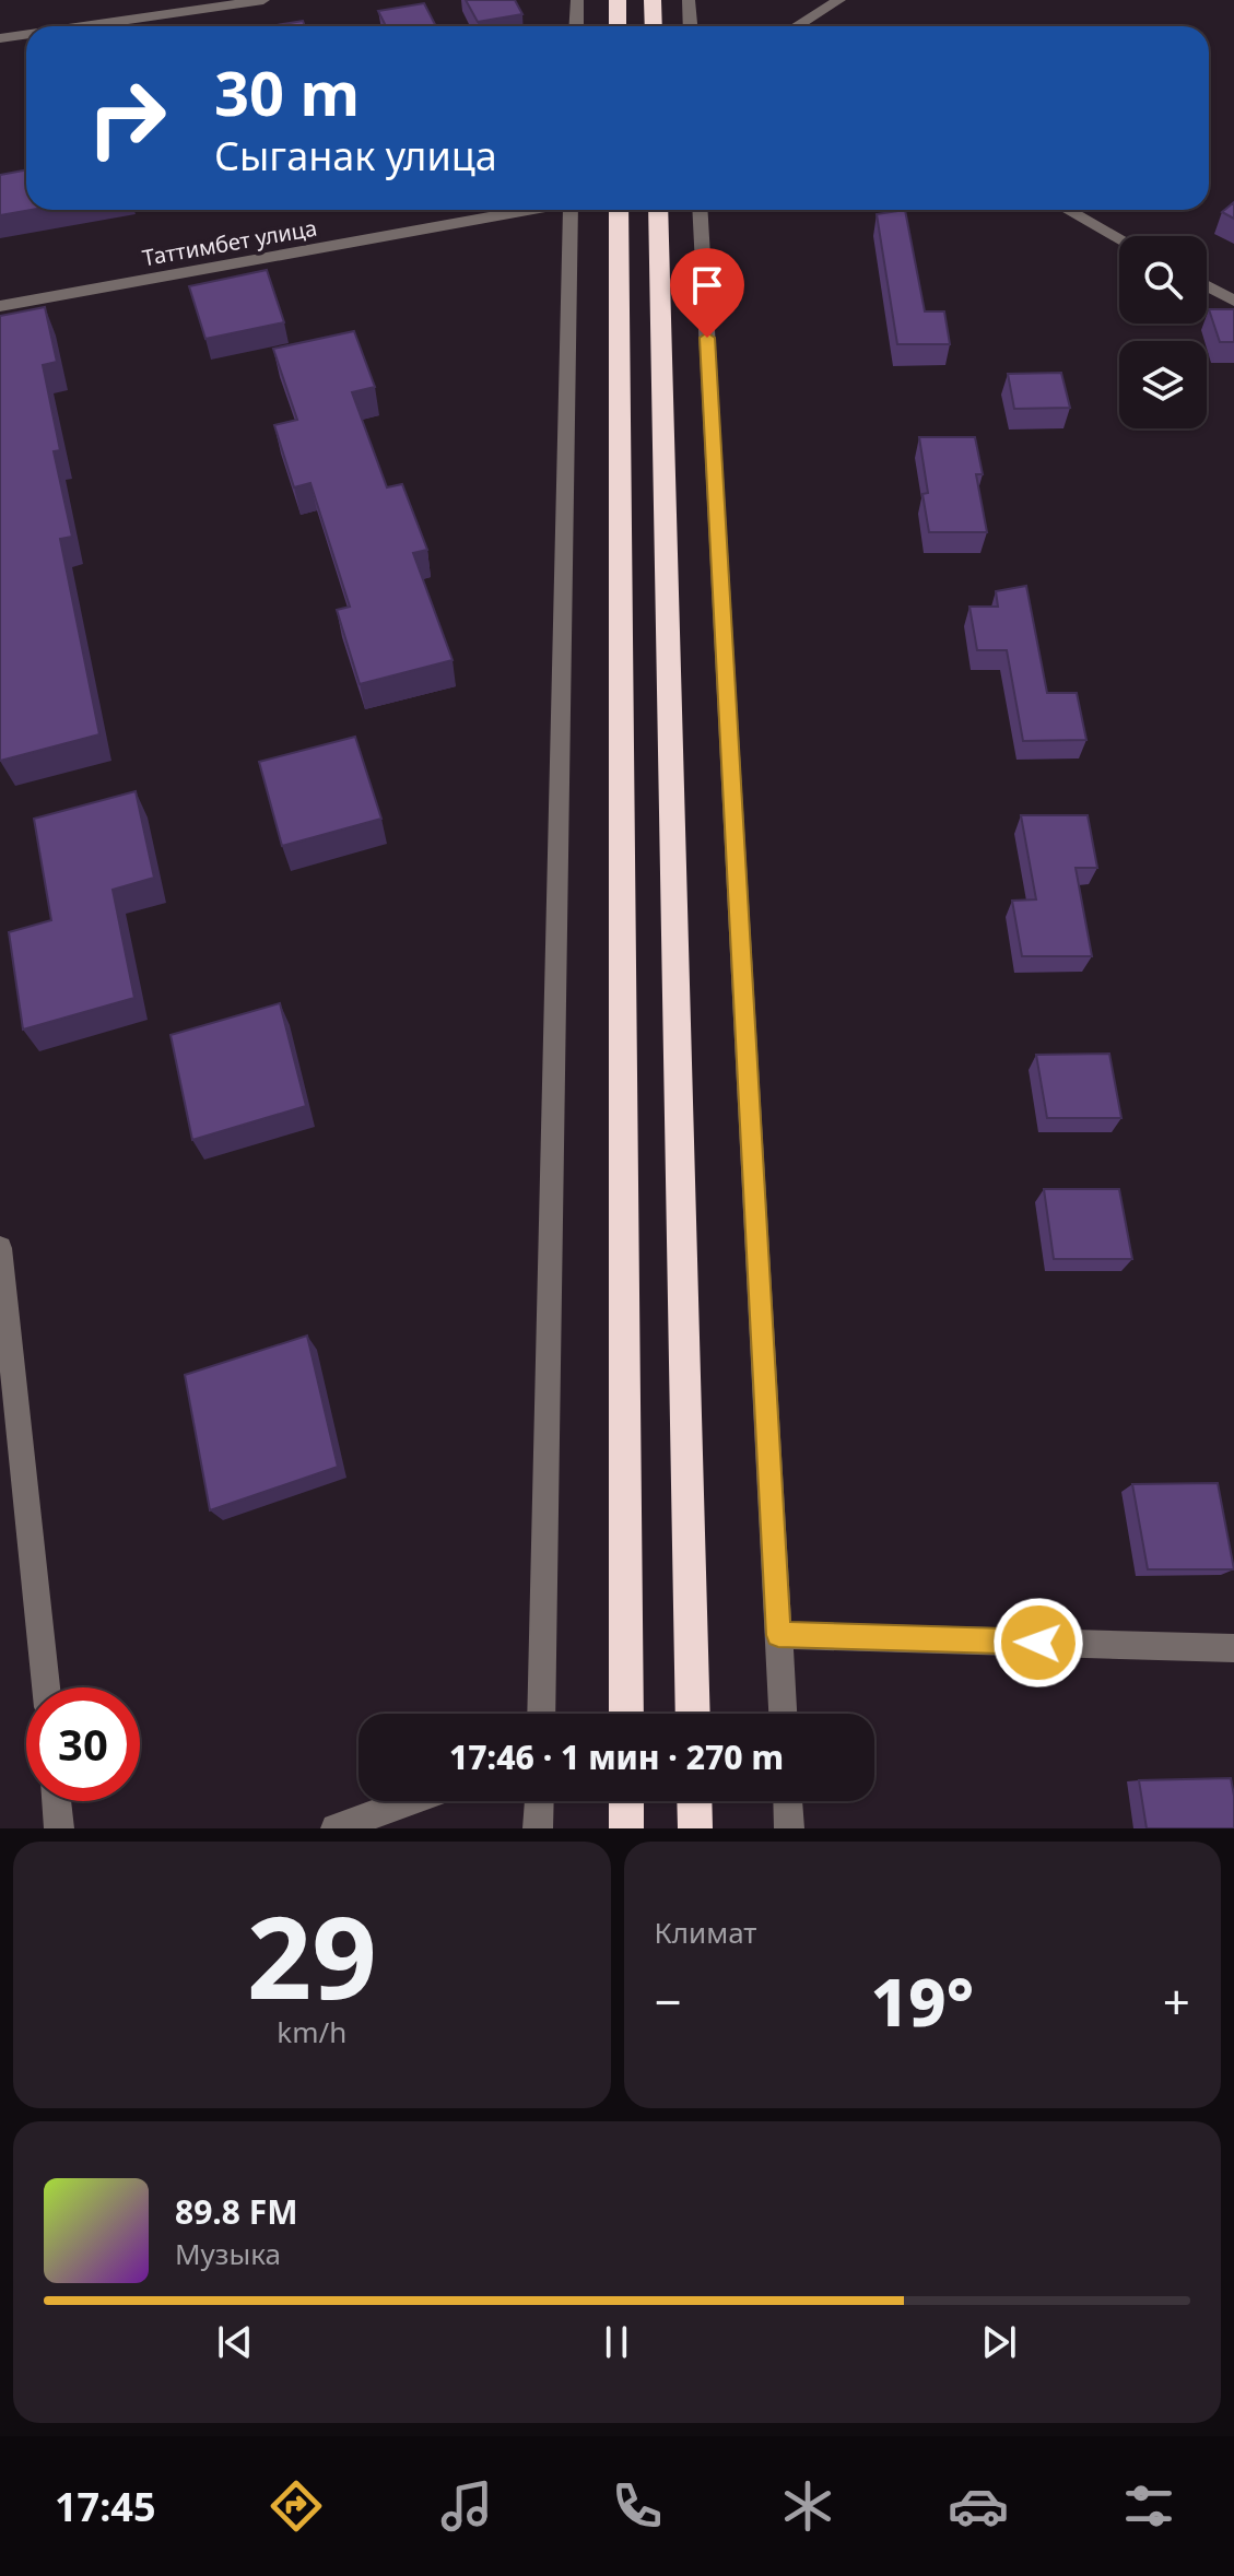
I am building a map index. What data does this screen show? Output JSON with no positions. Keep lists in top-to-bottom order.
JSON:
{
  "streets": {
    "street": ["Таттимбет улица"]
  },
  "page": {
    "turn": ["30 m", "Сыганак улица"],
    "limit": "30",
    "trip": "17:46 · 1 мин · 270 m",
    "tile": [
      ["29", "km/h"],
      "Климат"
    ],
    "heat": ["−", "19°", "+"],
    "song": ["89.8 FM", "Музыка"],
    "tabs": "17:45"
  }
}
